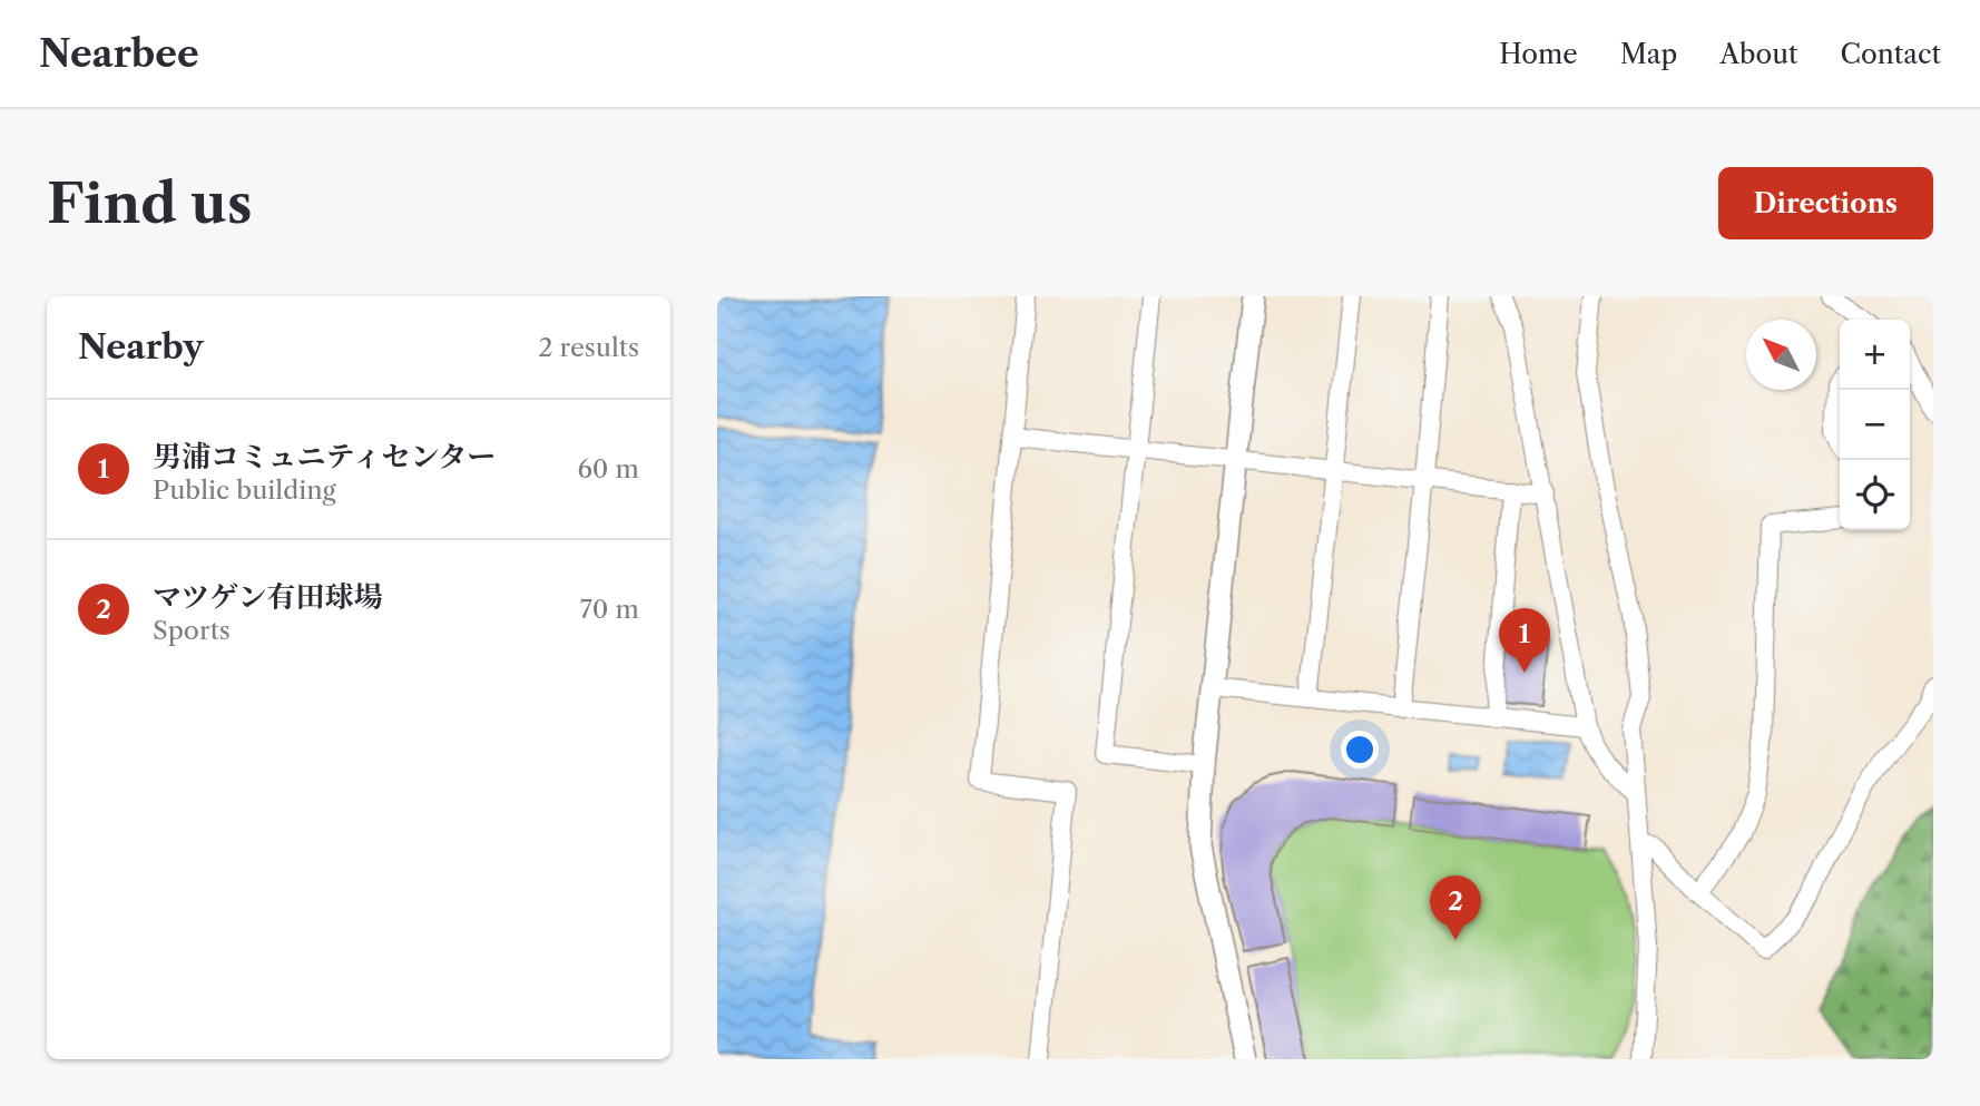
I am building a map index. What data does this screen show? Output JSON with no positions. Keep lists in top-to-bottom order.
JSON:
{
  "north": "top left",
  "page": {
    "header": "Nearbee",
    "nav": [
      "Home",
      "Map",
      "About",
      "Contact"
    ],
    "buttons": "Directions",
    "title": "Find us",
    "heading": ["Nearby", "2 results"],
    "map_buttons": ["+", "−"],
    "list": [
      {
        "mark": "1",
        "name": "男浦コミュニティセンター",
        "note": "Public building",
        "value": "60 m"
      },
      {
        "mark": "2",
        "name": "マツゲン有田球場",
        "note": "Sports",
        "value": "70 m"
      }
    ],
    "pins": ["1", "2"]
  }
}
